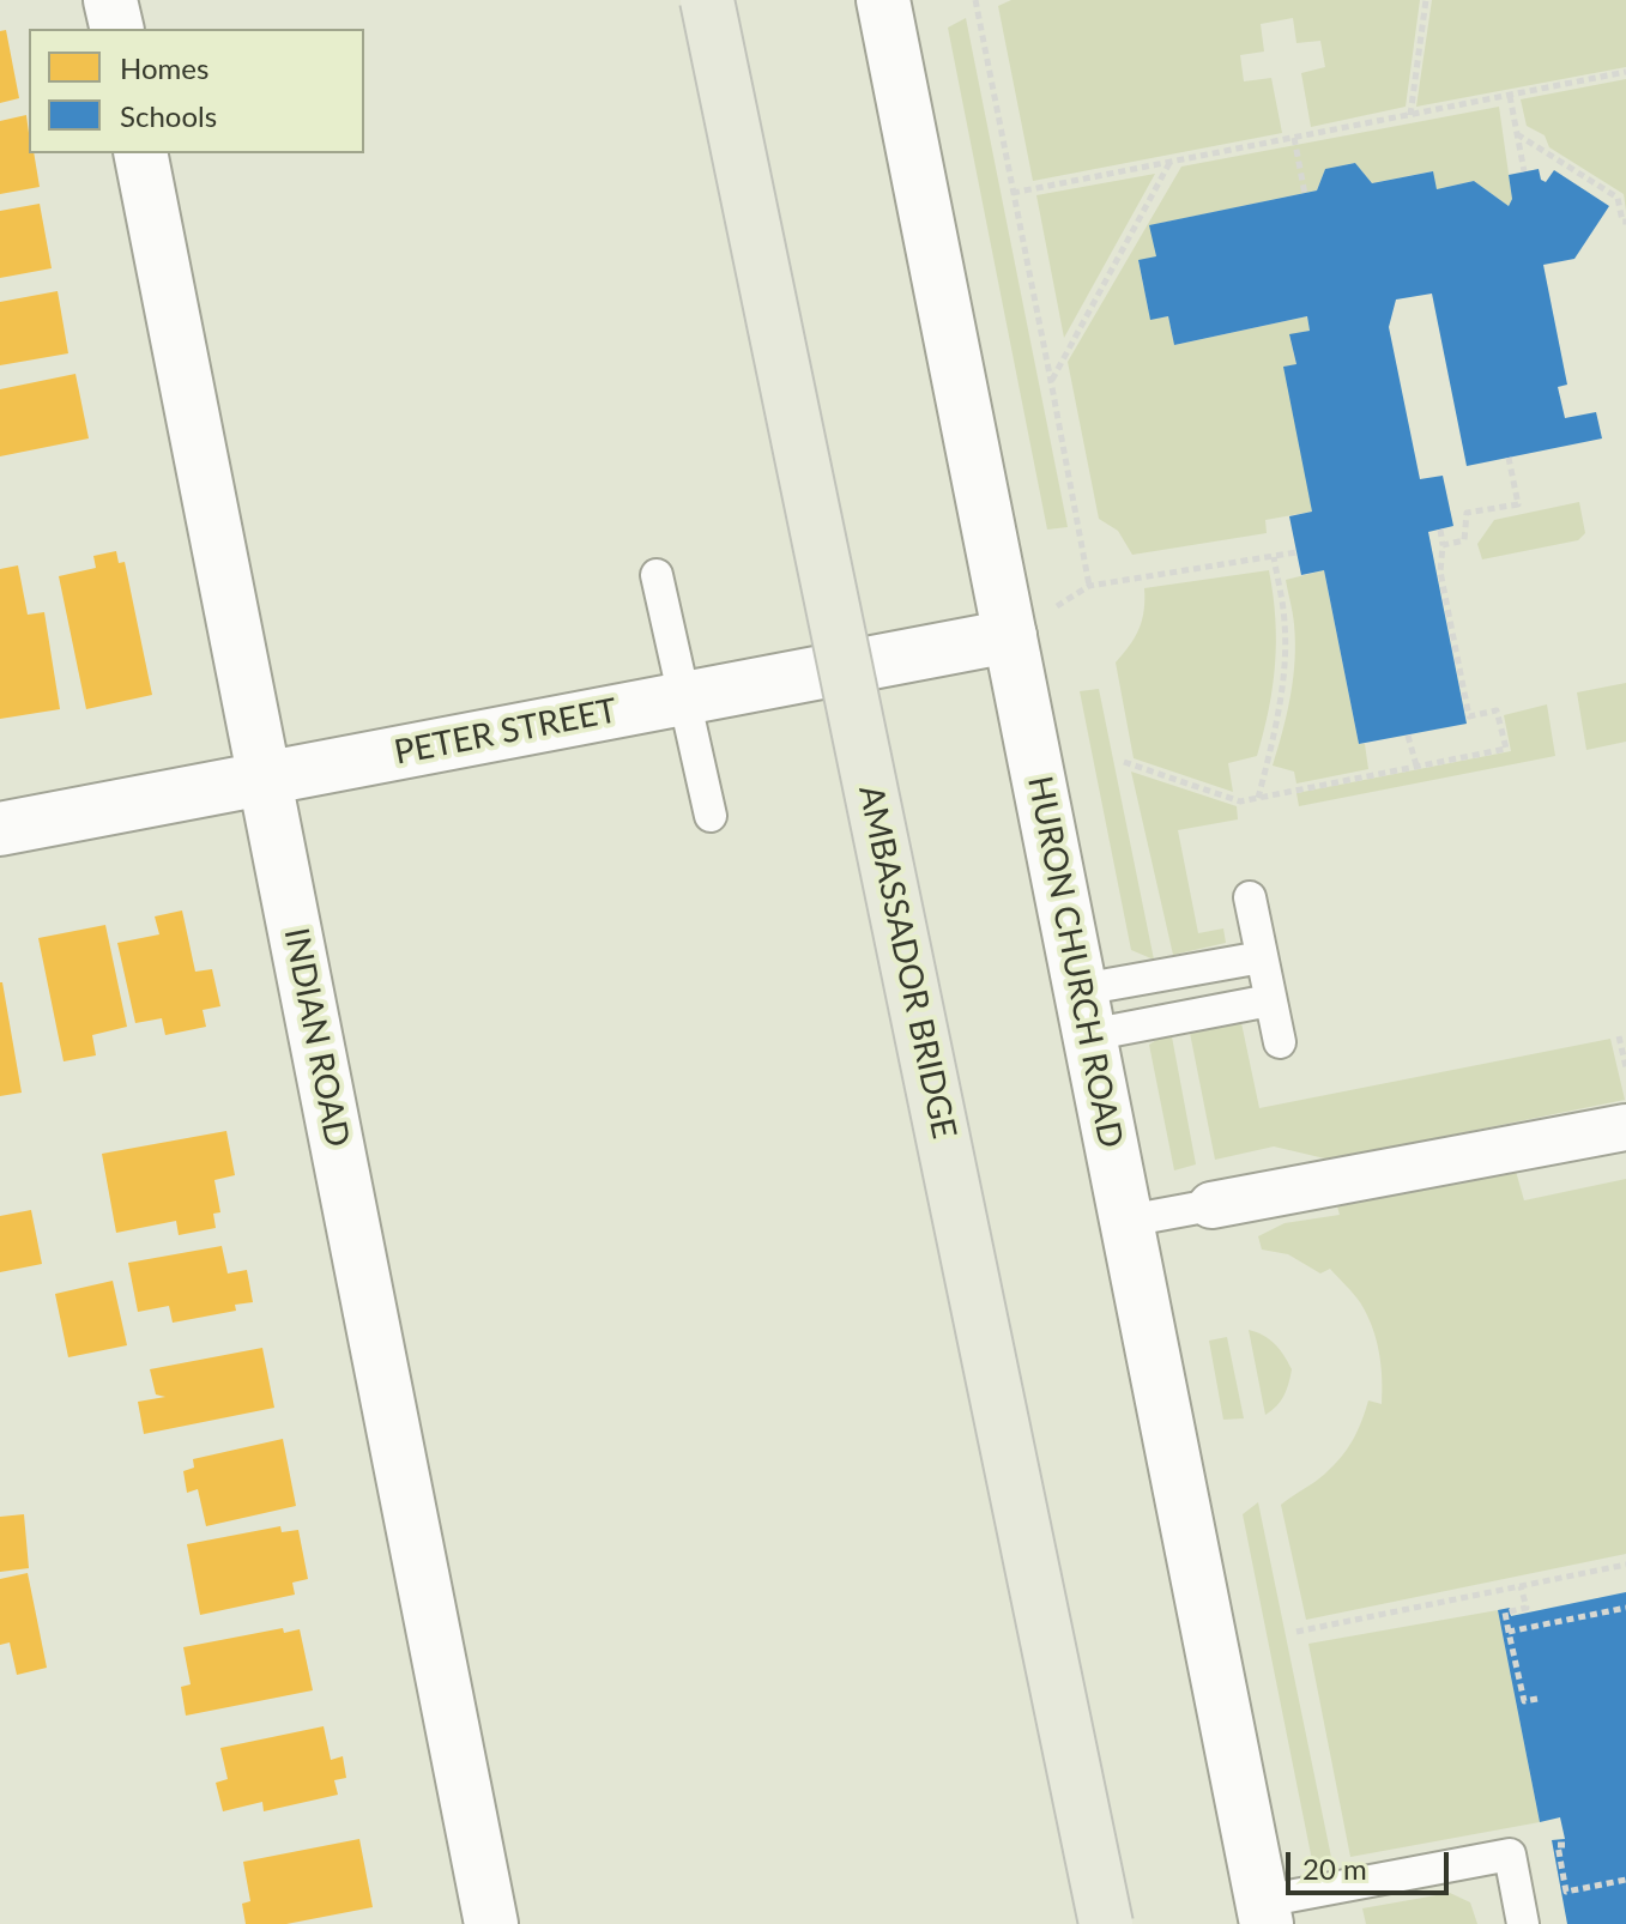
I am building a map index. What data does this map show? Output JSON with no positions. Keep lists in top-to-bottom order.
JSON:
{
  "streets": {
    "highway": ["AMBASSADOR BRIDGE"],
    "street": ["PETER STREET", "HURON CHURCH ROAD", "INDIAN ROAD"]
  },
  "crossings": [
    ["PETER STREET", "HURON CHURCH ROAD"],
    ["PETER STREET", "INDIAN ROAD"]
  ],
  "legend": ["Homes", "Schools"],
  "scale_bar": "20 m"
}
